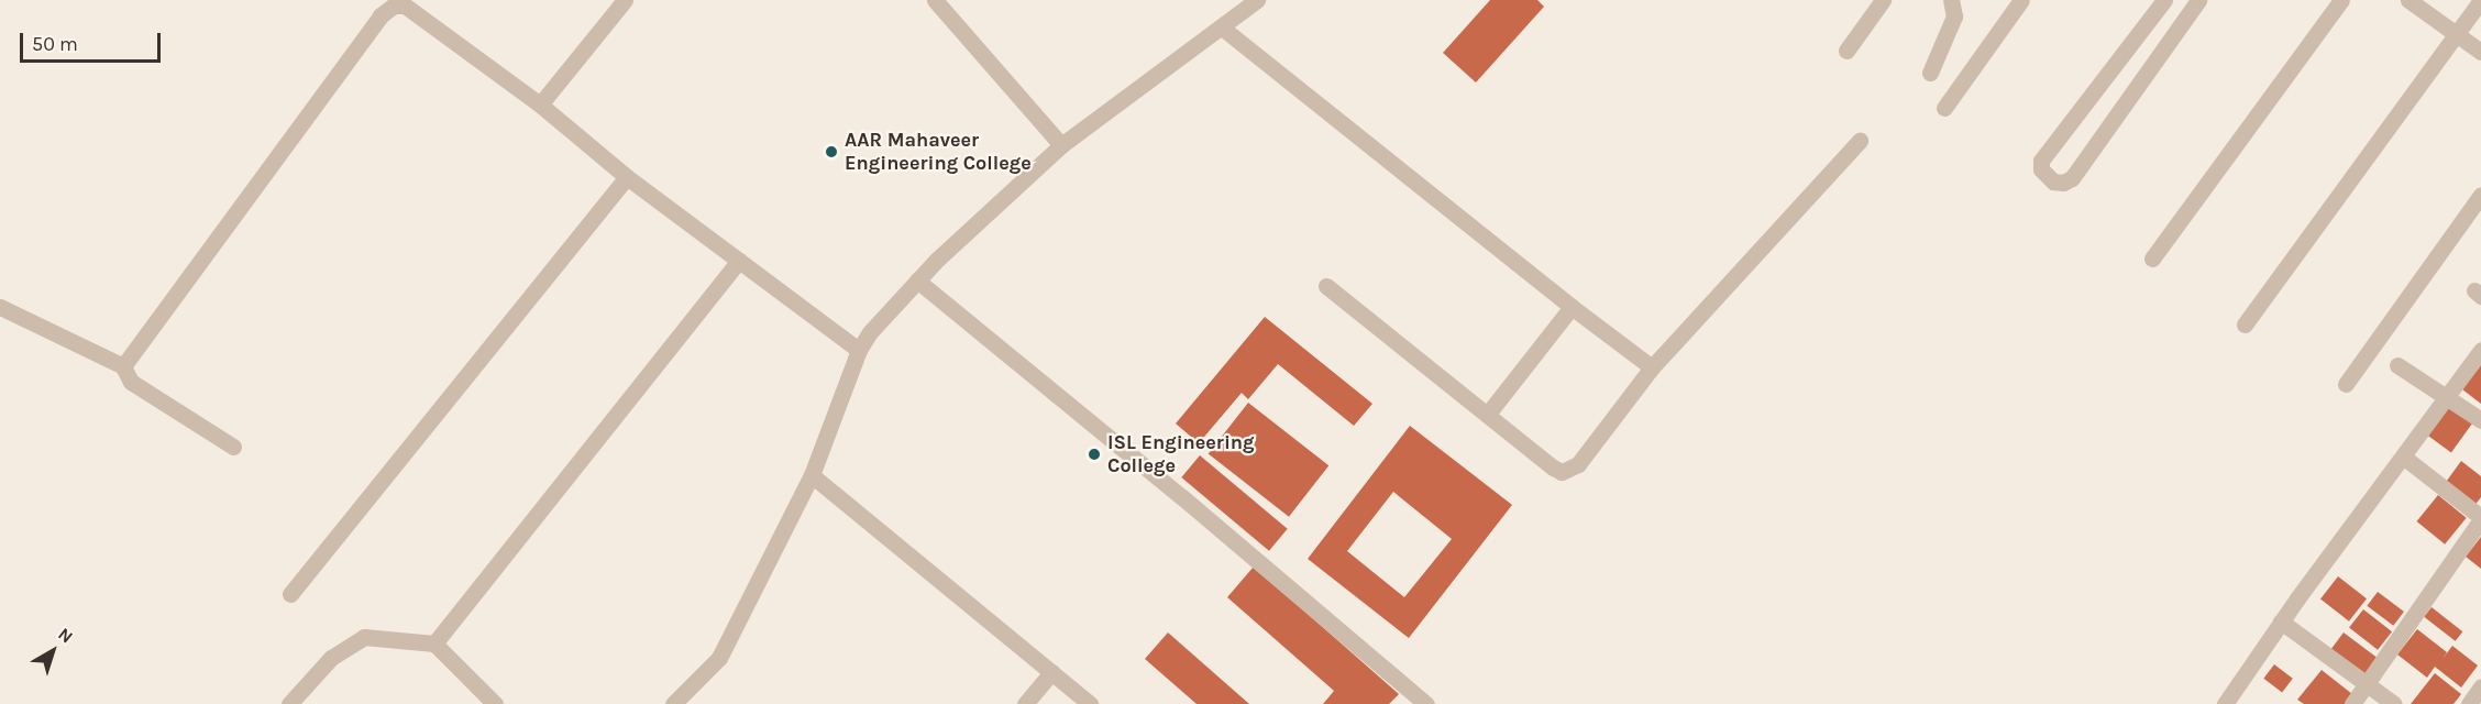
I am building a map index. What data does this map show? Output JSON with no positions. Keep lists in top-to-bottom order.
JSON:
{
  "places": ["AAR Mahaveer Engineering College", "ISL Engineering College"],
  "scale_bar": "50 m",
  "north": "top right"
}
